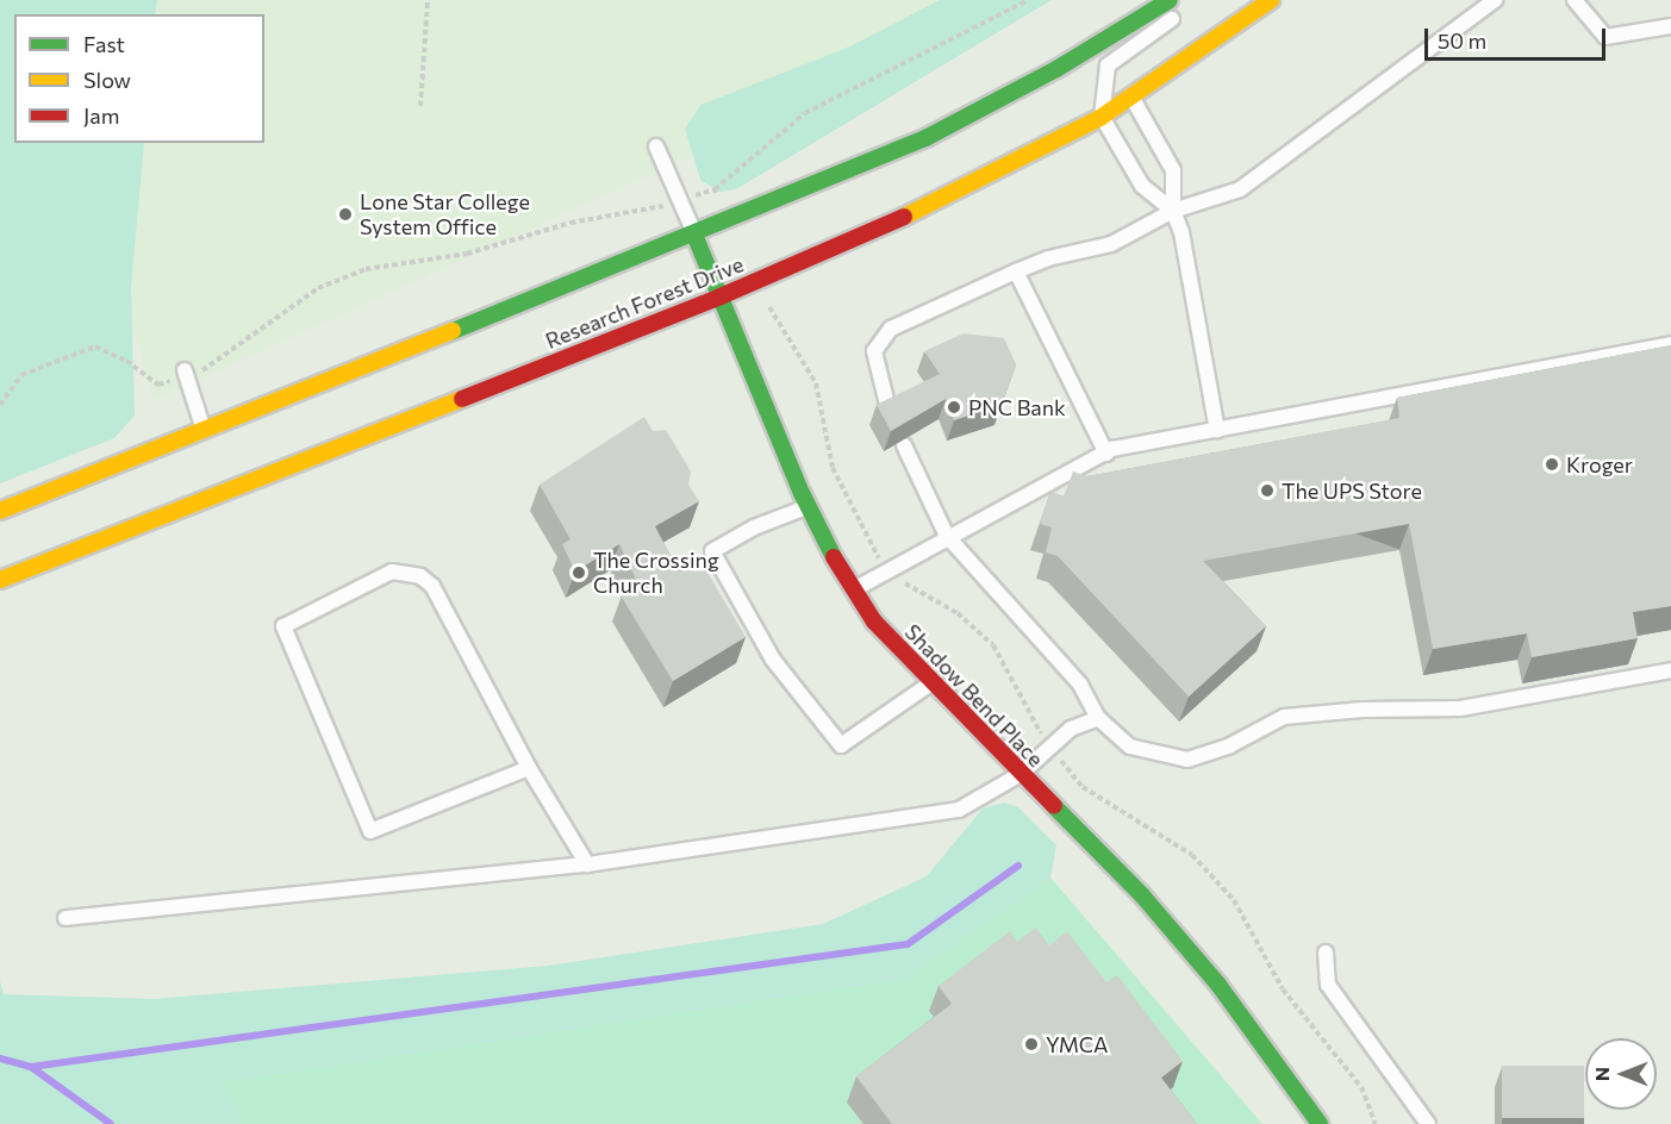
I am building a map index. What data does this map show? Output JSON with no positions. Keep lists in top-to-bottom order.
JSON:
{
  "streets": {
    "main road": ["Research Forest Drive", "Shadow Bend Place"]
  },
  "crossings": [
    ["Research Forest Drive", "Shadow Bend Place"]
  ],
  "places": [
    "Lone Star College System Office",
    "PNC Bank",
    "Kroger",
    "The UPS Store",
    "The Crossing Church",
    "YMCA"
  ],
  "legend": ["Fast", "Slow", "Jam"],
  "scale_bar": "50 m",
  "north": "left"
}
